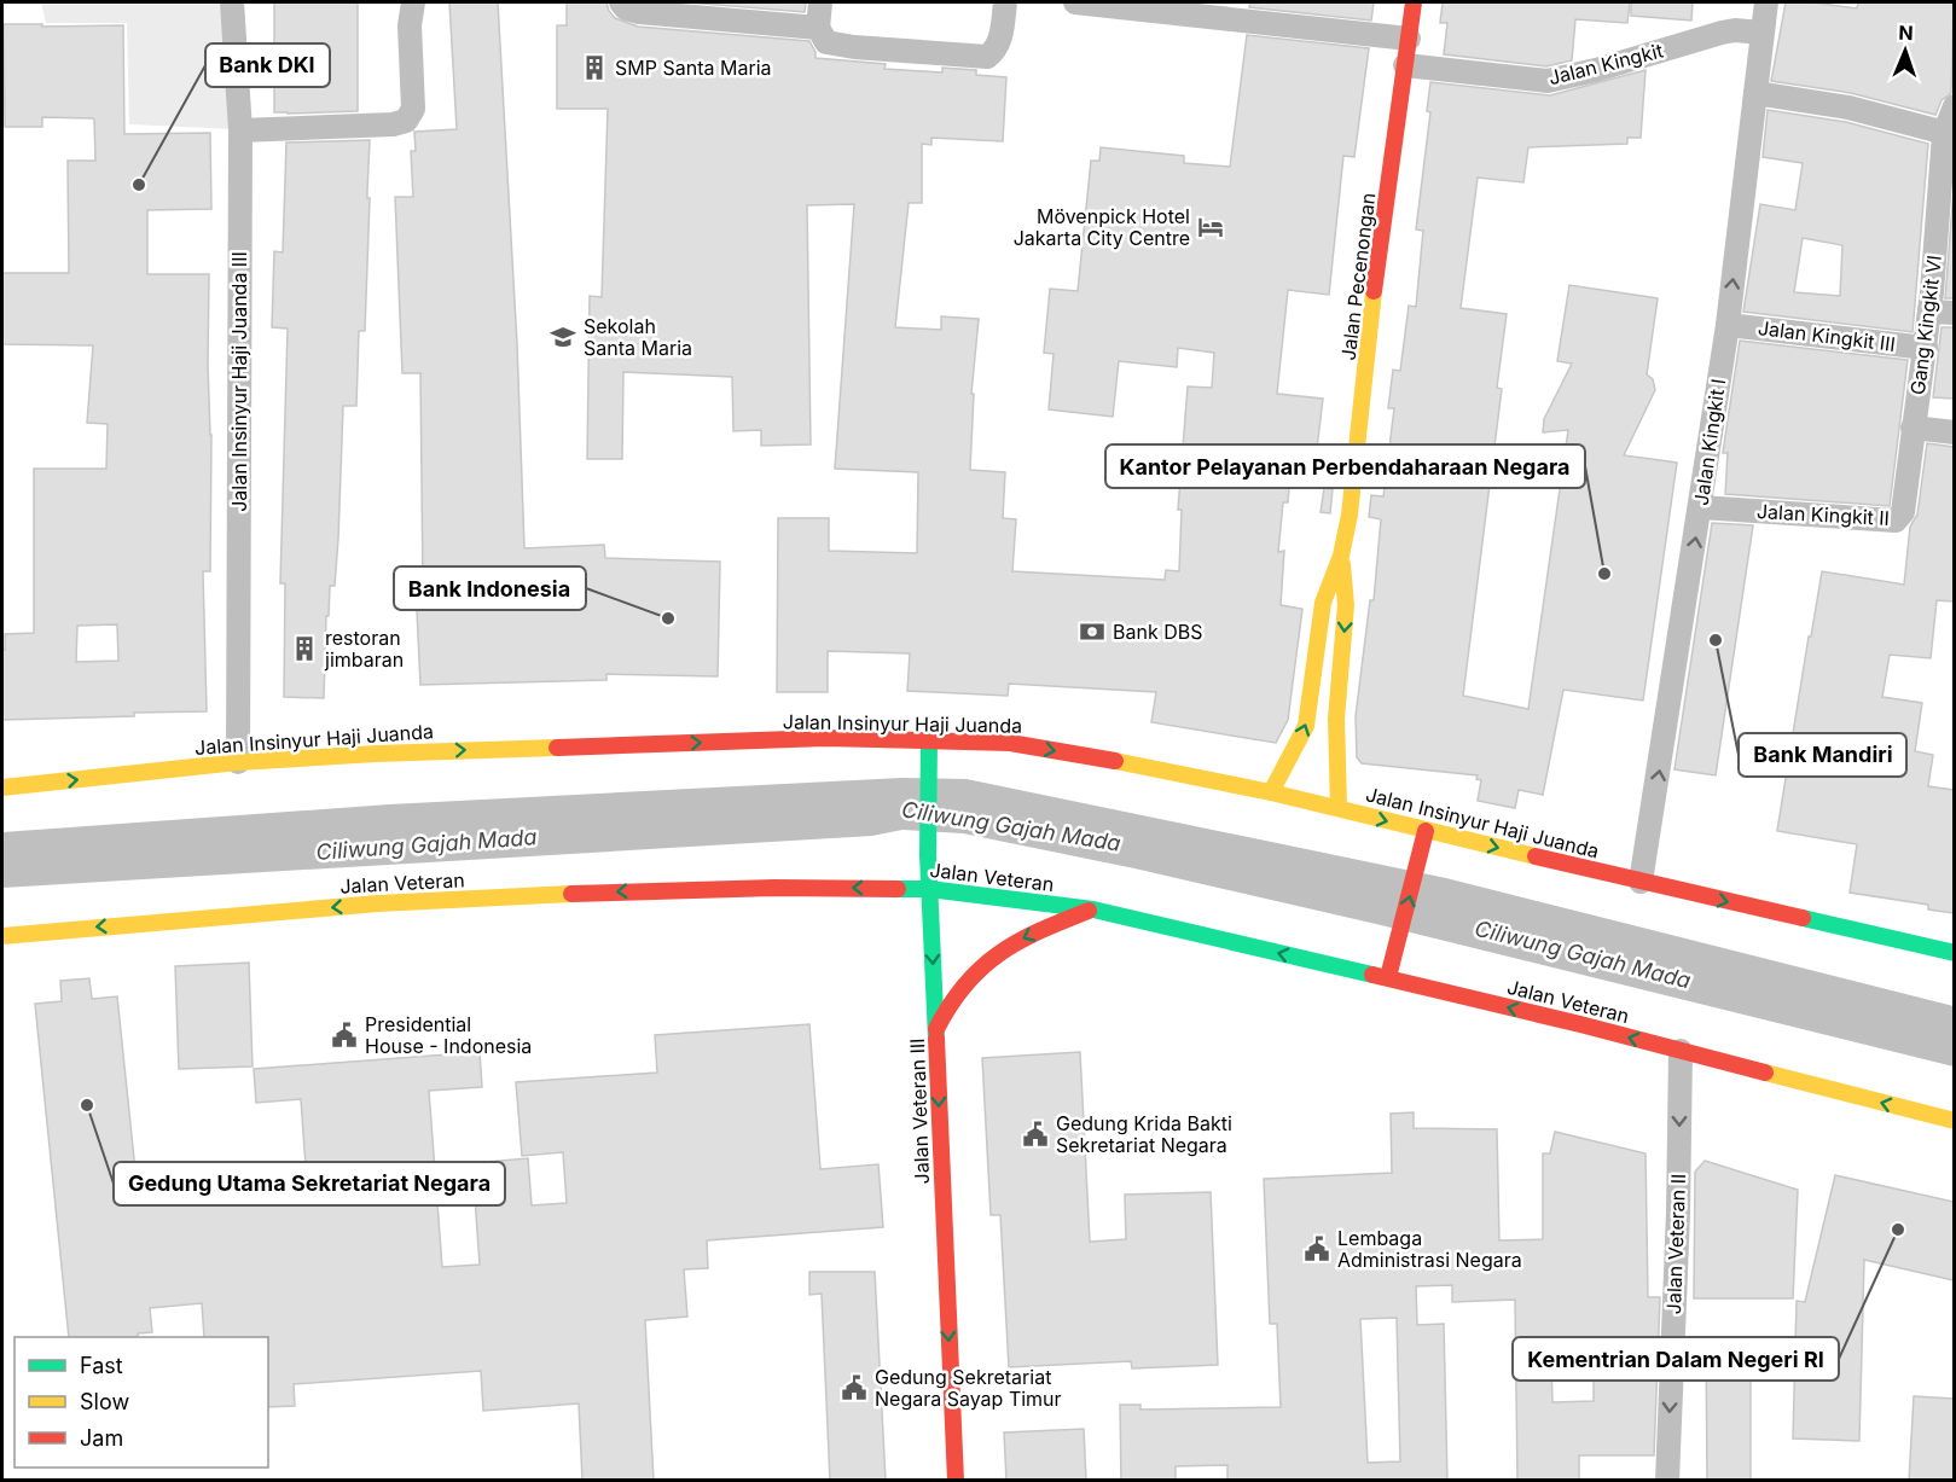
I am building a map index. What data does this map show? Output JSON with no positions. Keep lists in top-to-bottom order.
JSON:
{
  "streets": {
    "main road": [
      "Jalan Pecenongan",
      "Jalan Insinyur Haji Juanda",
      "Jalan Veteran",
      "Jalan Veteran III"
    ],
    "street": [
      "Jalan Kingkit",
      "Gang Kingkit VI",
      "Jalan Kingkit III",
      "Jalan Insinyur Haji Juanda III",
      "Jalan Kingkit I",
      "Jalan Kingkit II",
      "Jalan Veteran II"
    ]
  },
  "crossings": [
    ["Jalan Kingkit", "Jalan Pecenongan"],
    ["Jalan Kingkit", "Jalan Kingkit I"],
    ["Jalan Pecenongan", "Jalan Insinyur Haji Juanda"],
    ["Gang Kingkit VI", "Jalan Kingkit III"],
    ["Gang Kingkit VI", "Jalan Kingkit II"],
    ["Jalan Kingkit III", "Jalan Kingkit I"],
    ["Jalan Insinyur Haji Juanda III", "Jalan Insinyur Haji Juanda"],
    ["Jalan Kingkit I", "Jalan Kingkit II"],
    ["Jalan Kingkit I", "Jalan Insinyur Haji Juanda"],
    ["Jalan Insinyur Haji Juanda", "Jalan Veteran III"],
    ["Jalan Veteran", "Jalan Veteran III"],
    ["Jalan Veteran", "Jalan Veteran II"]
  ],
  "one_way": [
    "Jalan Kingkit I",
    "Jalan Insinyur Haji Juanda",
    "Jalan Veteran",
    "Jalan Veteran III",
    "Jalan Veteran II"
  ],
  "water": ["Ciliwung Gajah Mada"],
  "places": {
    "building": ["SMP Santa Maria", "restoran jimbaran"],
    "other": [
      "Bank DKI",
      "Kantor Pelayanan Perbendaharaan Negara",
      "Bank Indonesia",
      "Bank Mandiri",
      "Gedung Utama Sekretariat Negara",
      "Kementrian Dalam Negeri RI"
    ],
    "hotel": ["Mövenpick Hotel Jakarta City Centre"],
    "school or university": ["Sekolah Santa Maria"],
    "bank": ["Bank DBS"],
    "public building": [
      "Presidential House - Indonesia",
      "Gedung Krida Bakti Sekretariat Negara",
      "Lembaga Administrasi Negara",
      "Gedung Sekretariat Negara Sayap Timur"
    ]
  },
  "legend": ["Fast", "Slow", "Jam"],
  "north": "top"
}
